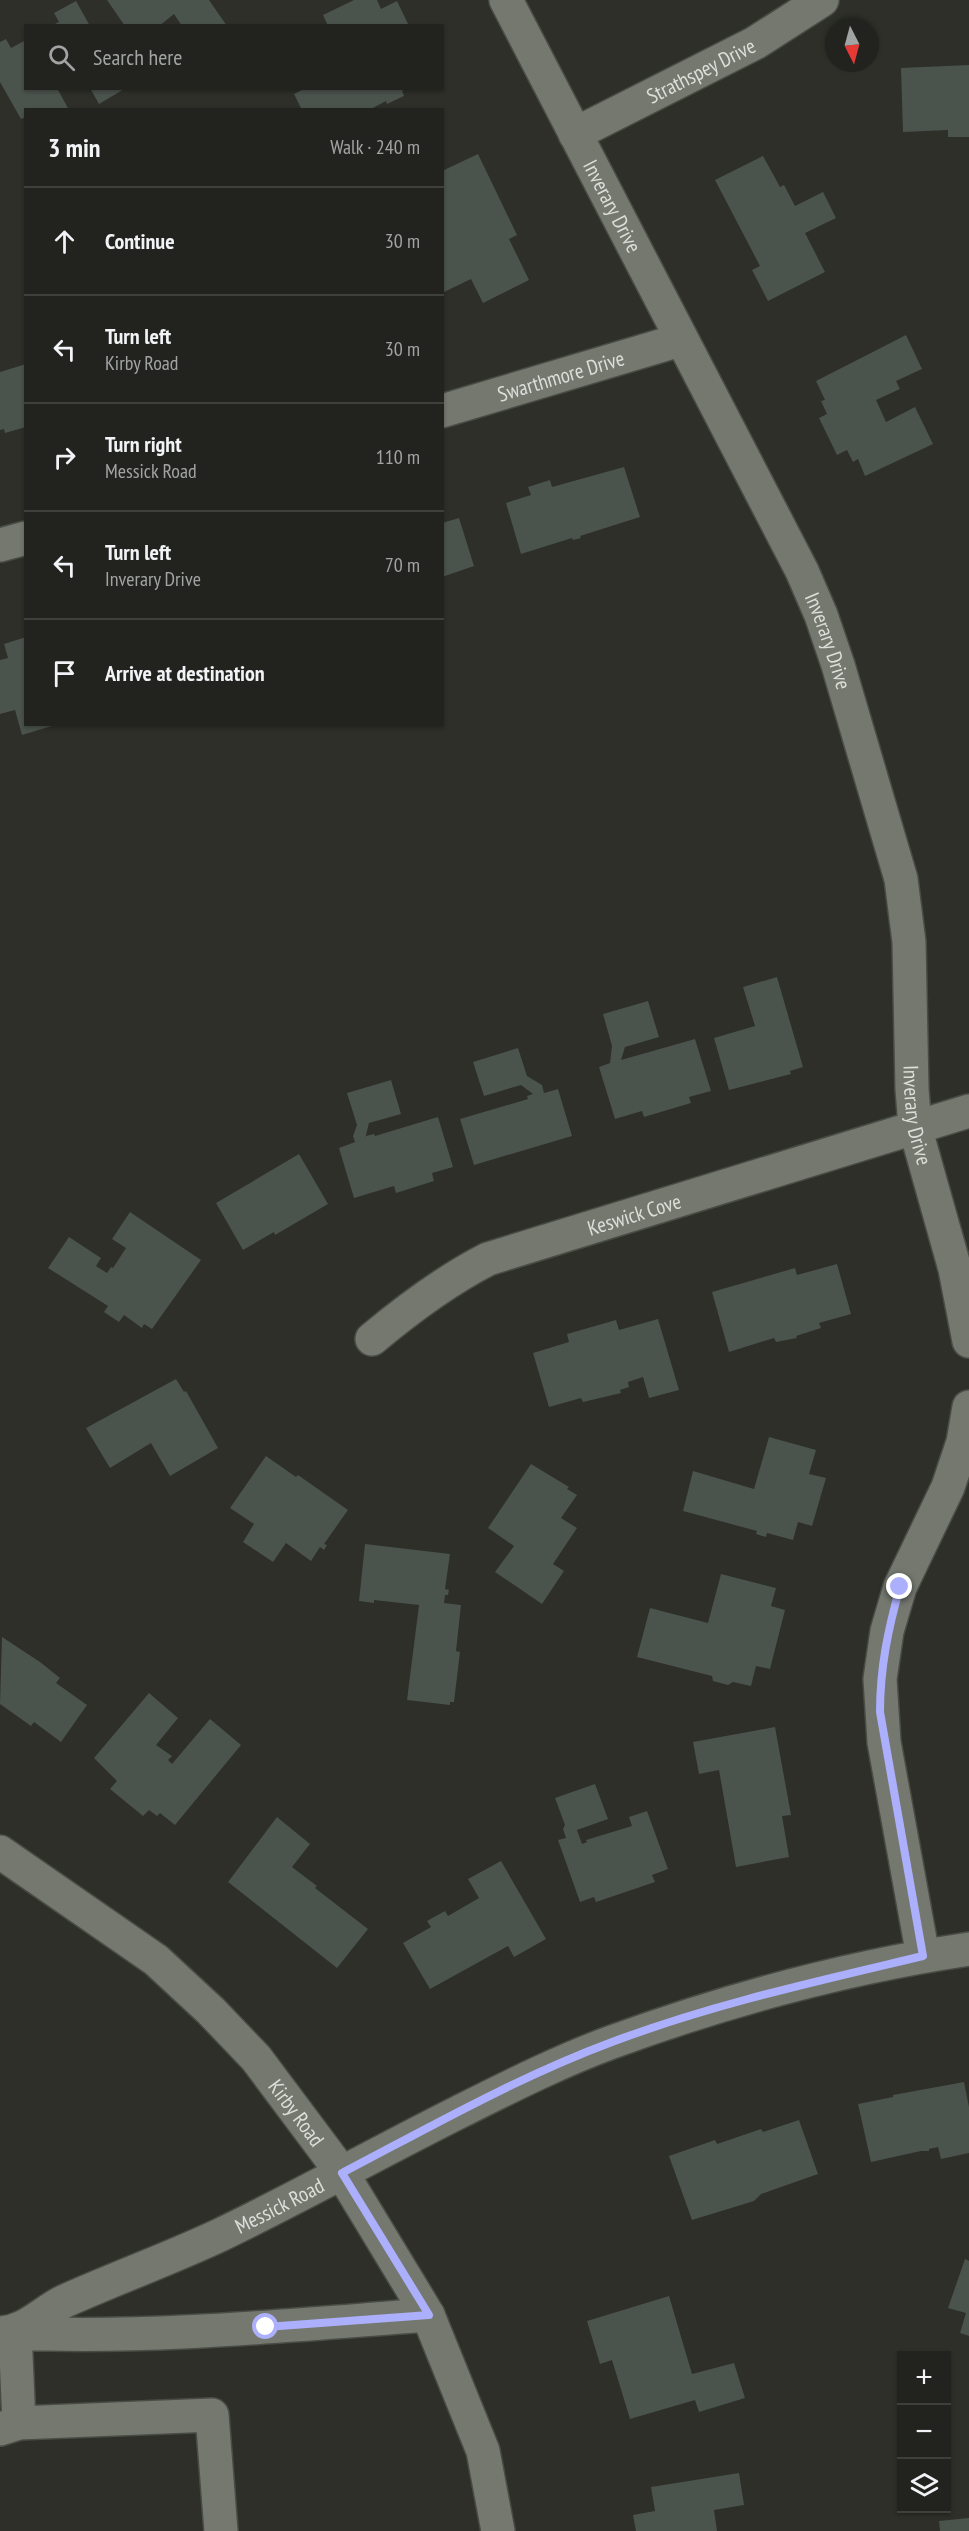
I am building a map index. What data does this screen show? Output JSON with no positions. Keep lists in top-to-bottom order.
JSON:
{
  "streets": {
    "street": [
      "Strathspey Drive",
      "Inverary Drive",
      "Swarthmore Drive",
      "Keswick Cove",
      "Kirby Road",
      "Messick Road"
    ]
  },
  "crossings": [
    ["Strathspey Drive", "Inverary Drive"],
    ["Inverary Drive", "Swarthmore Drive"],
    ["Inverary Drive", "Keswick Cove"],
    ["Kirby Road", "Messick Road"]
  ],
  "north": "bottom",
  "page": {
    "search": "Search here",
    "heading": ["3 min", "Walk · 240 m"],
    "list": [
      ["Continue", "30 m"],
      ["Turn left", "Kirby Road", "30 m"],
      ["Turn right", "Messick Road", "110 m"],
      ["Turn left", "Inverary Drive", "70 m"],
      "Arrive at destination"
    ],
    "map_buttons": ["+", "−"]
  }
}
